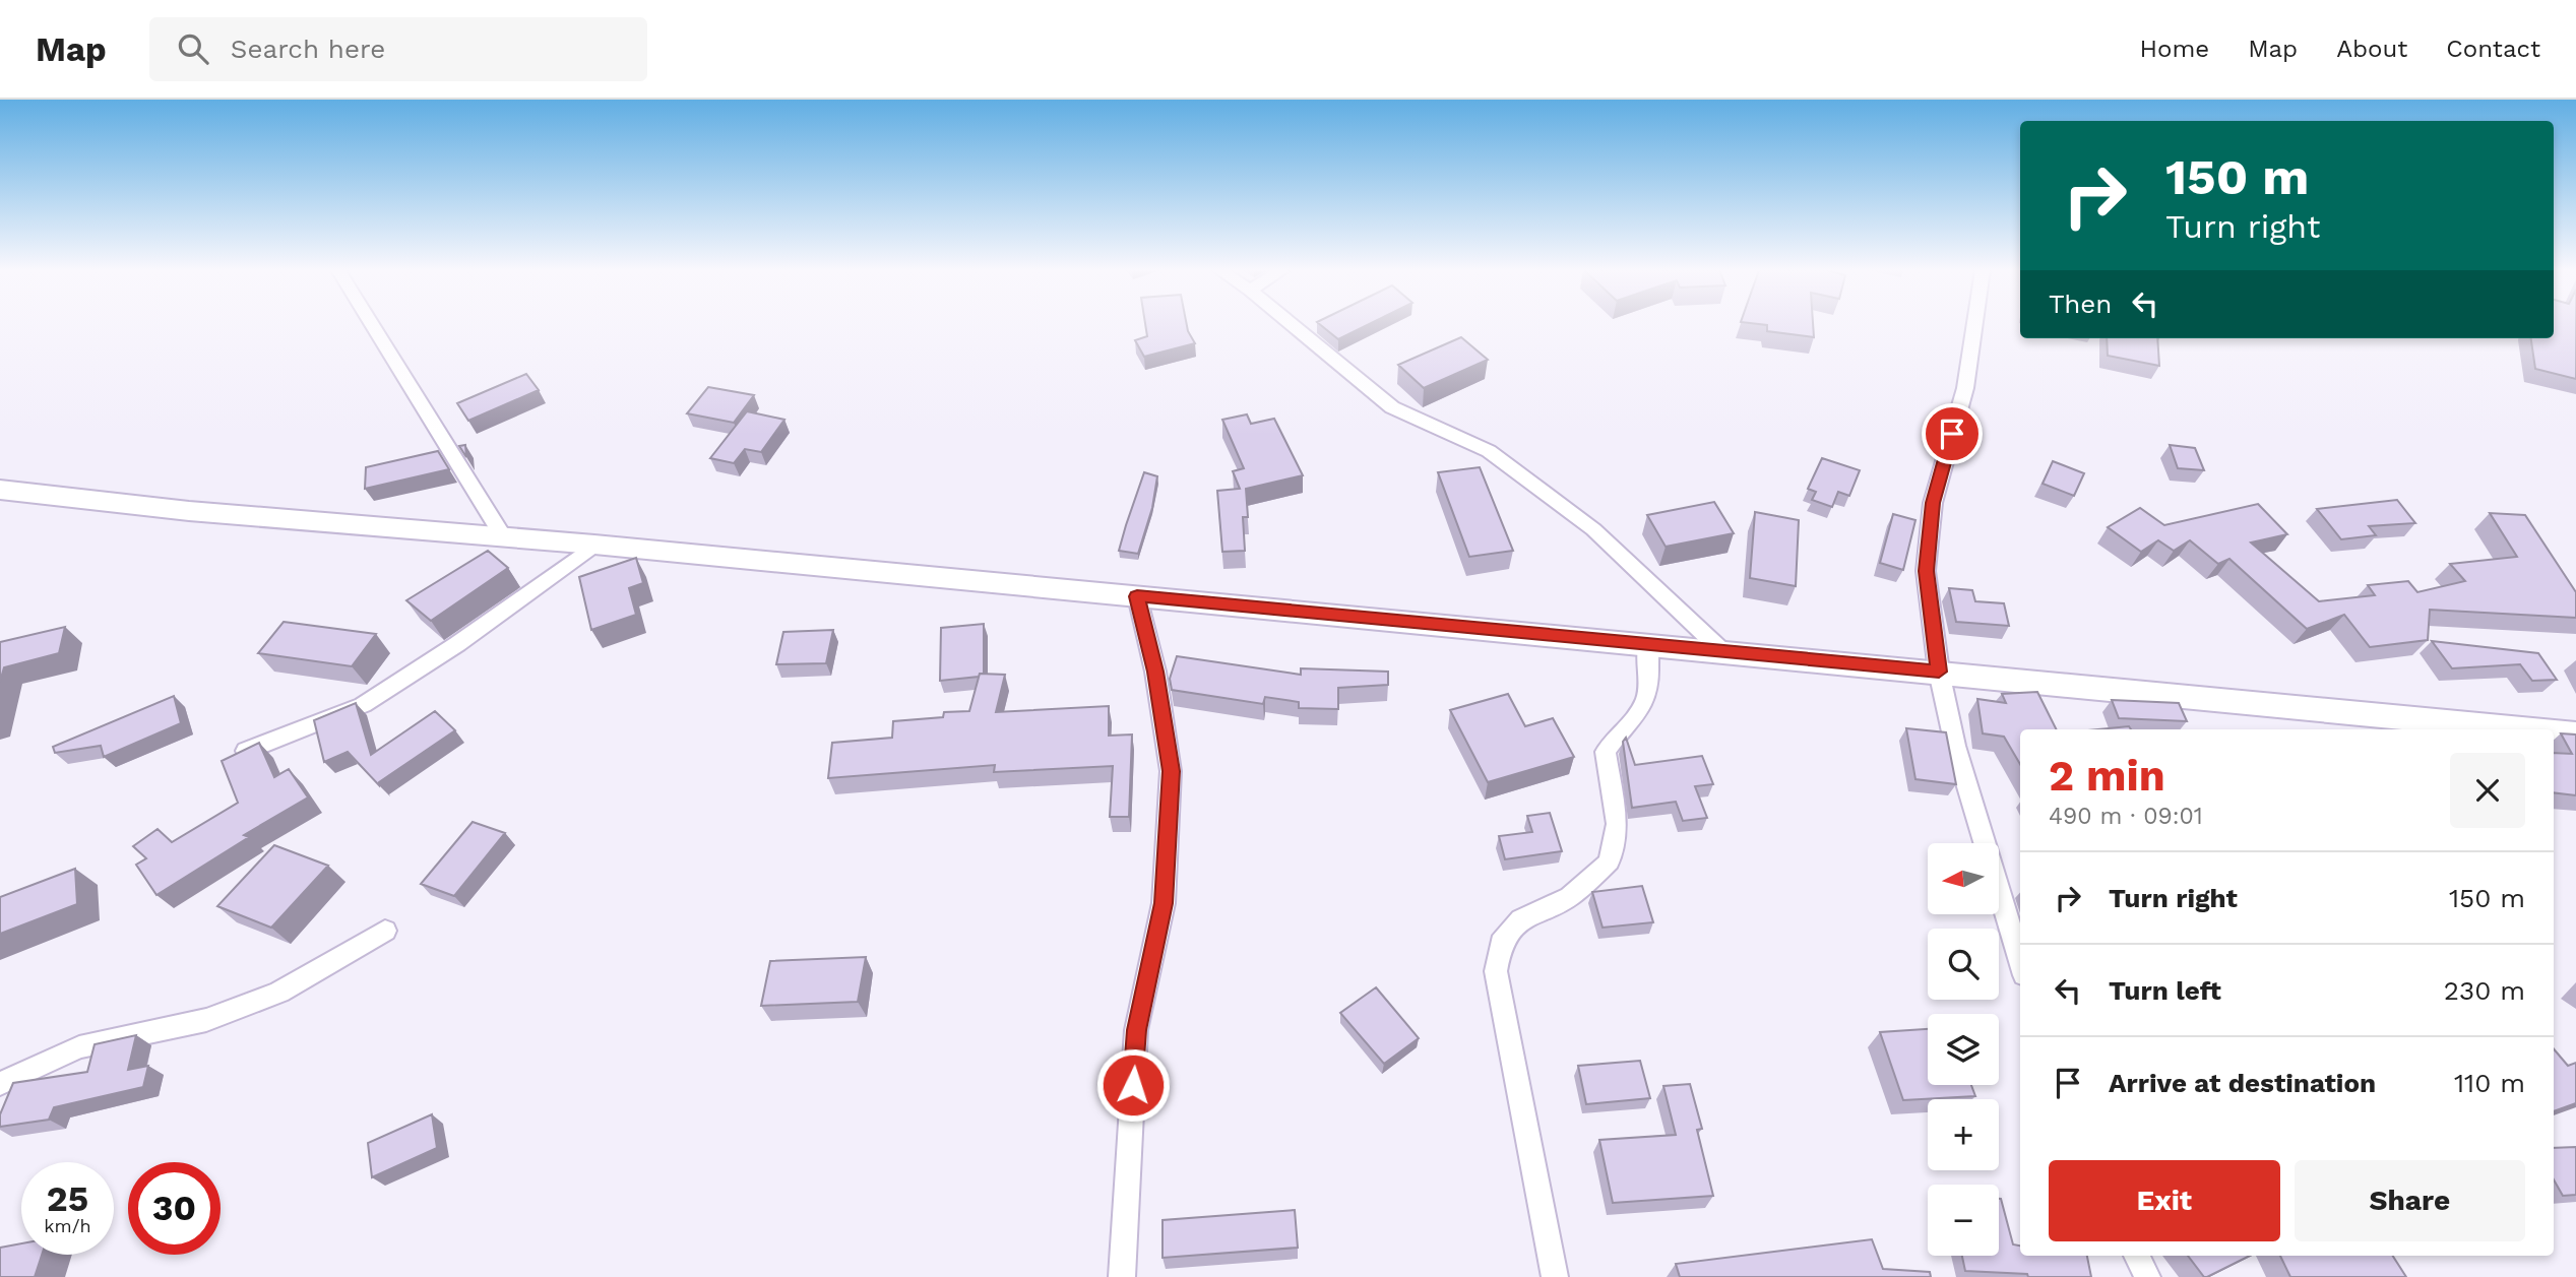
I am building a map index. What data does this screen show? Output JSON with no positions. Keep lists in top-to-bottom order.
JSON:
{
  "north": "left",
  "page": {
    "header": "Map",
    "search": "Search here",
    "nav": [
      "Home",
      "Map",
      "About",
      "Contact"
    ],
    "turn": ["150 m", "Turn right"],
    "then": "Then",
    "heading": ["2 min", "490 m · 09:01"],
    "map_buttons": ["+", "−"],
    "list": [
      {
        "name": "Turn right",
        "value": "150 m"
      },
      {
        "name": "Turn left",
        "value": "230 m"
      },
      {
        "name": "Arrive at destination",
        "value": "110 m"
      }
    ],
    "buttons": ["Exit", "Share"],
    "speed": "25 km/h",
    "limit": "30"
  }
}
